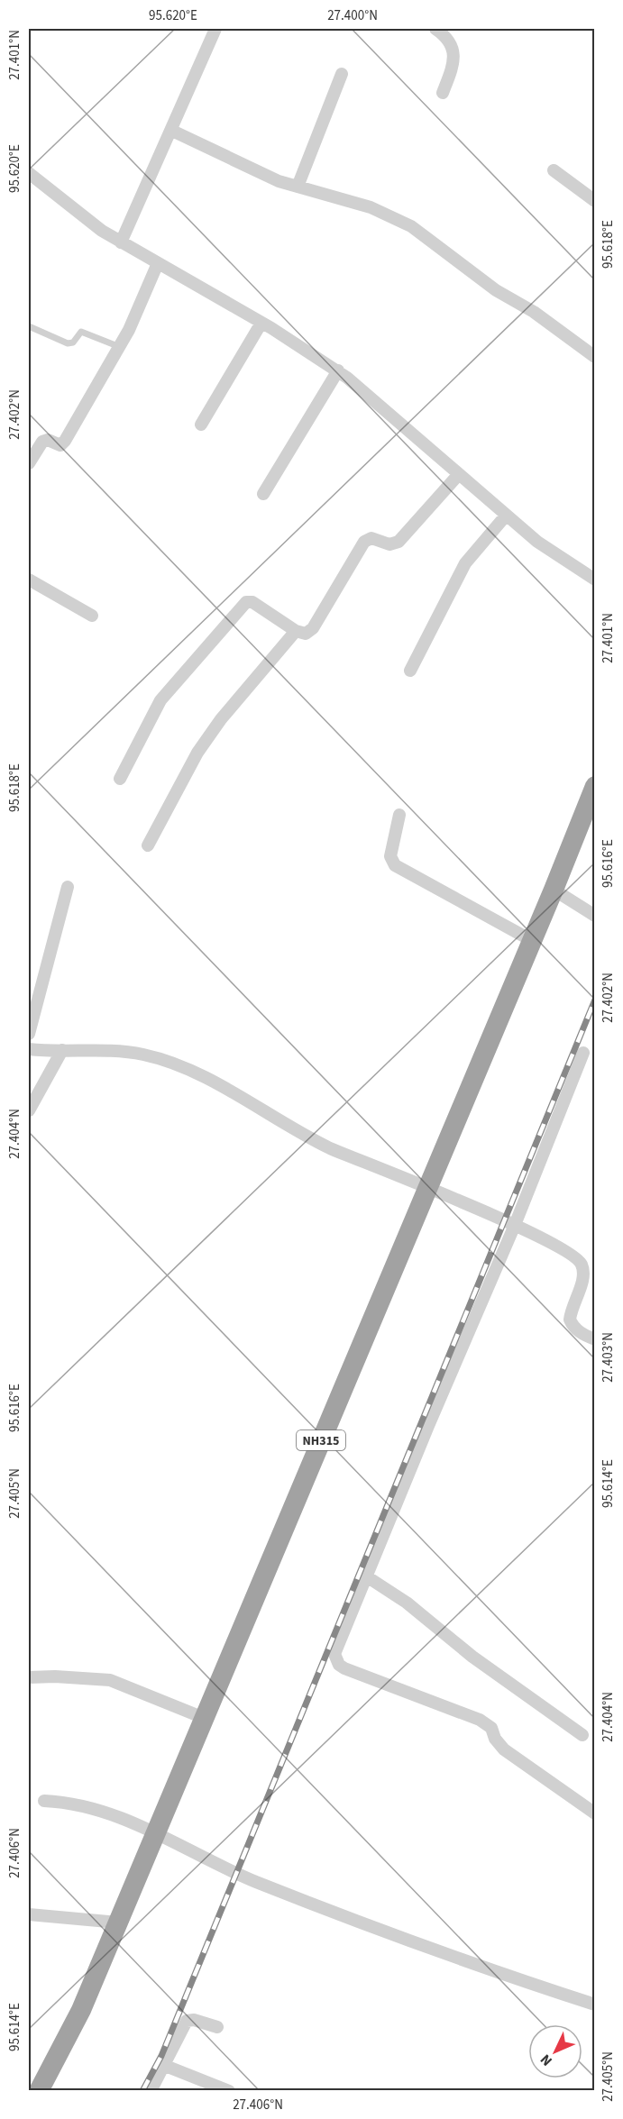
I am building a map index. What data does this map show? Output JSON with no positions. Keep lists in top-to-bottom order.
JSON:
{
  "streets": {
    "highway": ["NH315"]
  },
  "north": "bottom left",
  "coordinates": [
    "95.620°E",
    "27.400°N",
    "27.401°N",
    "95.618°E",
    "27.402°N",
    "95.616°E",
    "27.404°N",
    "27.403°N",
    "95.614°E",
    "27.405°N",
    "27.406°N"
  ]
}
